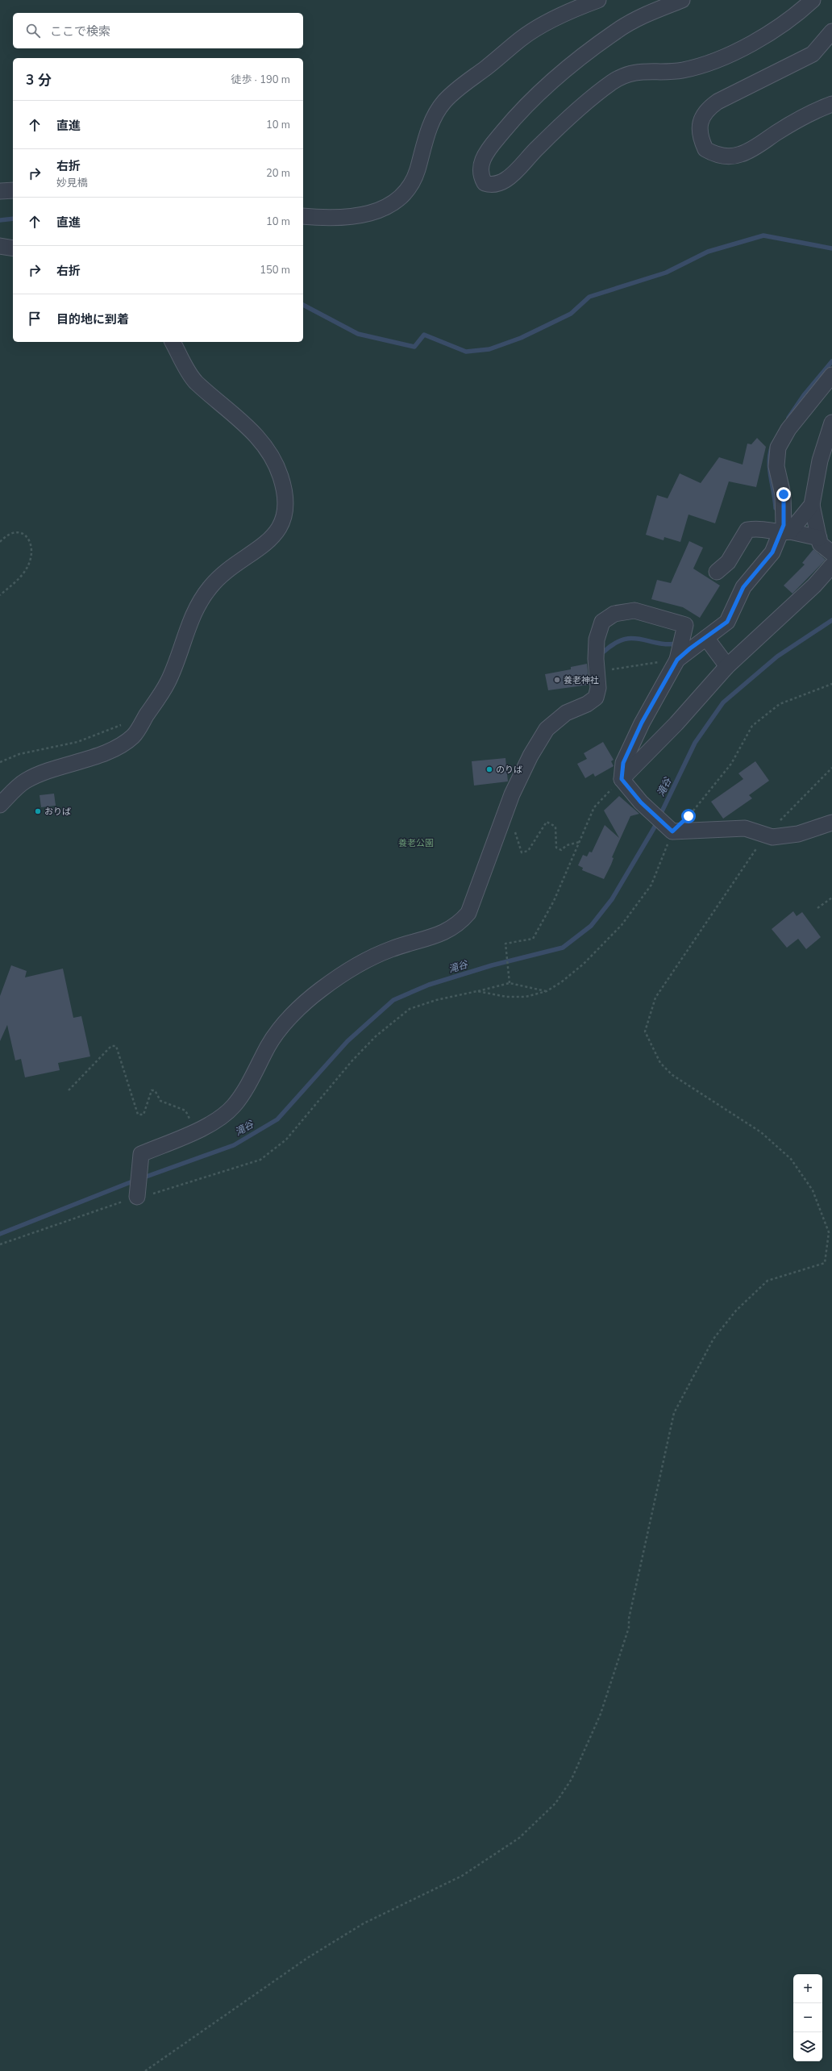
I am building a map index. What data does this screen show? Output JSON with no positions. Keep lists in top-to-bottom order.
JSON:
{
  "water": ["滝谷"],
  "parks": ["養老公園"],
  "places": ["養老神社", "のりば", "おりば"],
  "page": {
    "search": "ここで検索",
    "heading": ["3 分", "徒歩 · 190 m"],
    "list": [
      ["直進", "10 m"],
      ["右折", "妙見橋", "20 m"],
      ["直進", "10 m"],
      ["右折", "150 m"],
      "目的地に到着"
    ],
    "map_buttons": ["+", "−"]
  }
}
